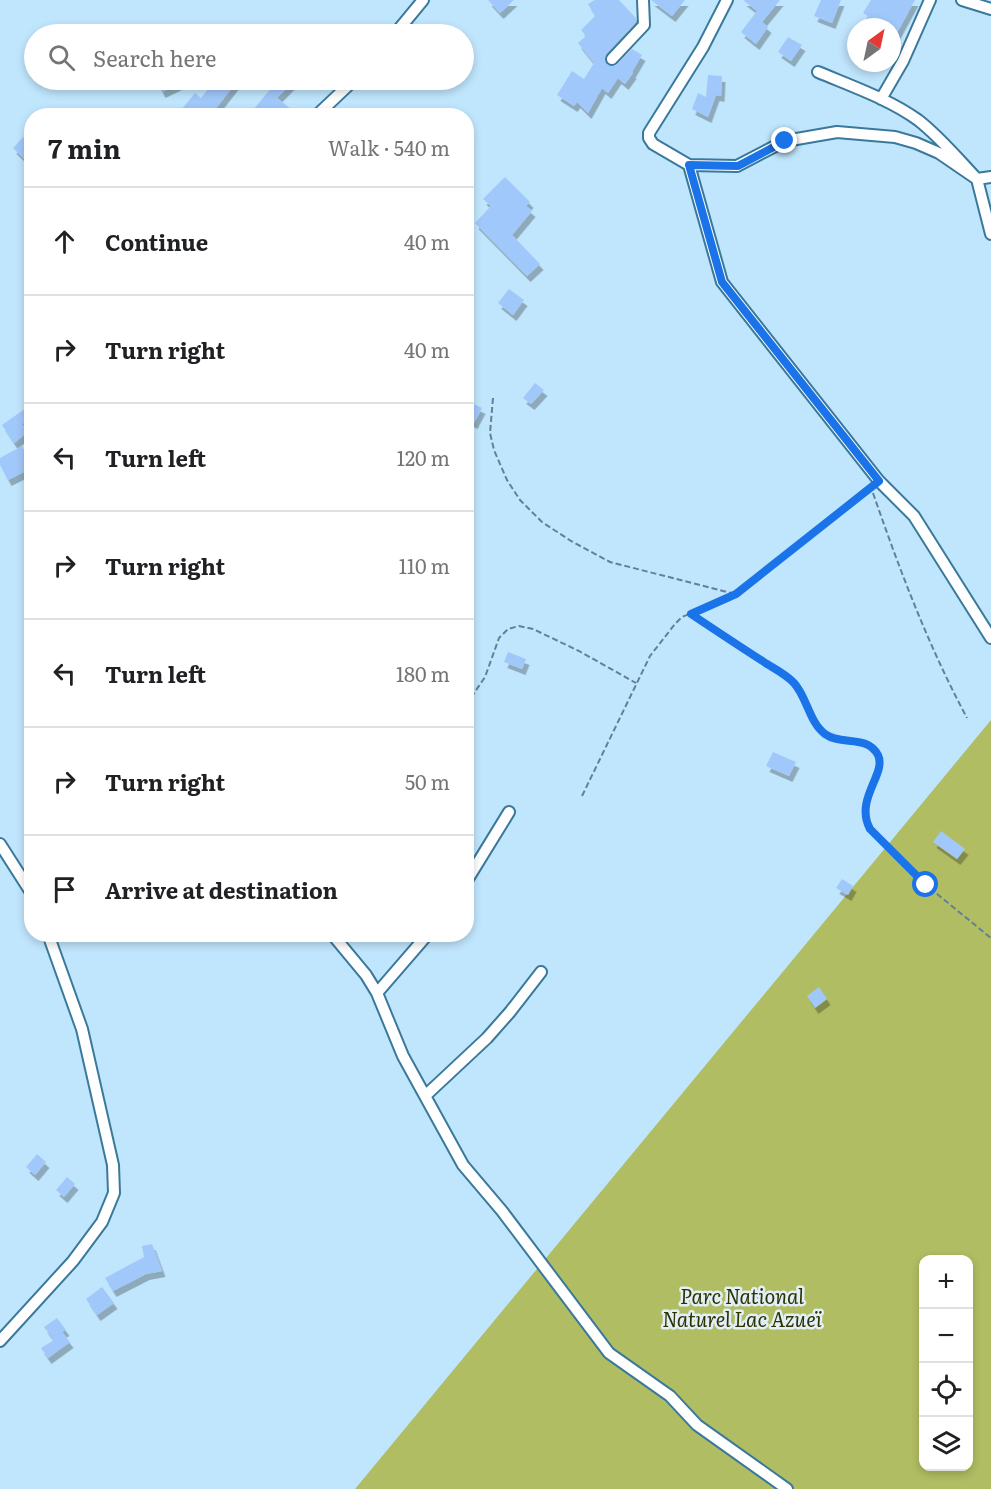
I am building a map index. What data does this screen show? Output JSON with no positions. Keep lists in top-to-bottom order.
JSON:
{
  "parks": ["Parc National Naturel Lac Azueï"],
  "north": "top right",
  "page": {
    "search": "Search here",
    "heading": ["7 min", "Walk · 540 m"],
    "list": [
      ["Continue", "40 m"],
      ["Turn right", "40 m"],
      ["Turn left", "120 m"],
      ["Turn right", "110 m"],
      ["Turn left", "180 m"],
      ["Turn right", "50 m"],
      "Arrive at destination"
    ],
    "map_buttons": ["+", "−"]
  }
}
